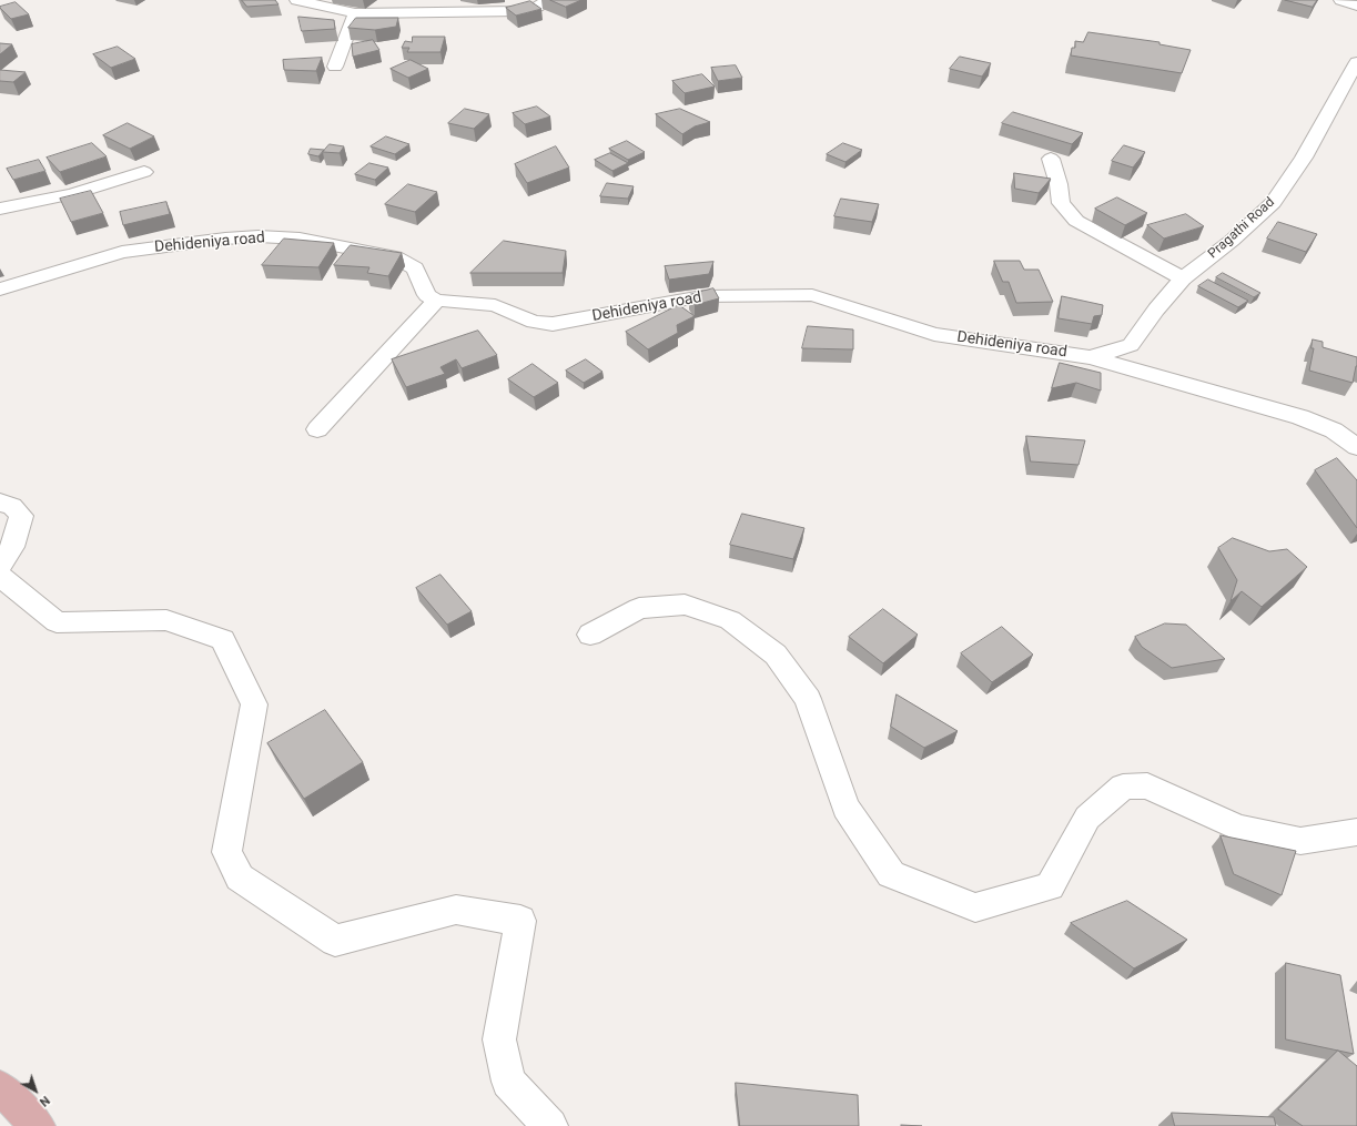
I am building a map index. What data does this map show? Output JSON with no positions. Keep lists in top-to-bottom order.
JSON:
{
  "streets": {
    "street": ["Pragathi Road", "Dehideniya road"]
  },
  "crossings": [
    ["Pragathi Road", "Dehideniya road"]
  ],
  "north": "bottom right"
}
